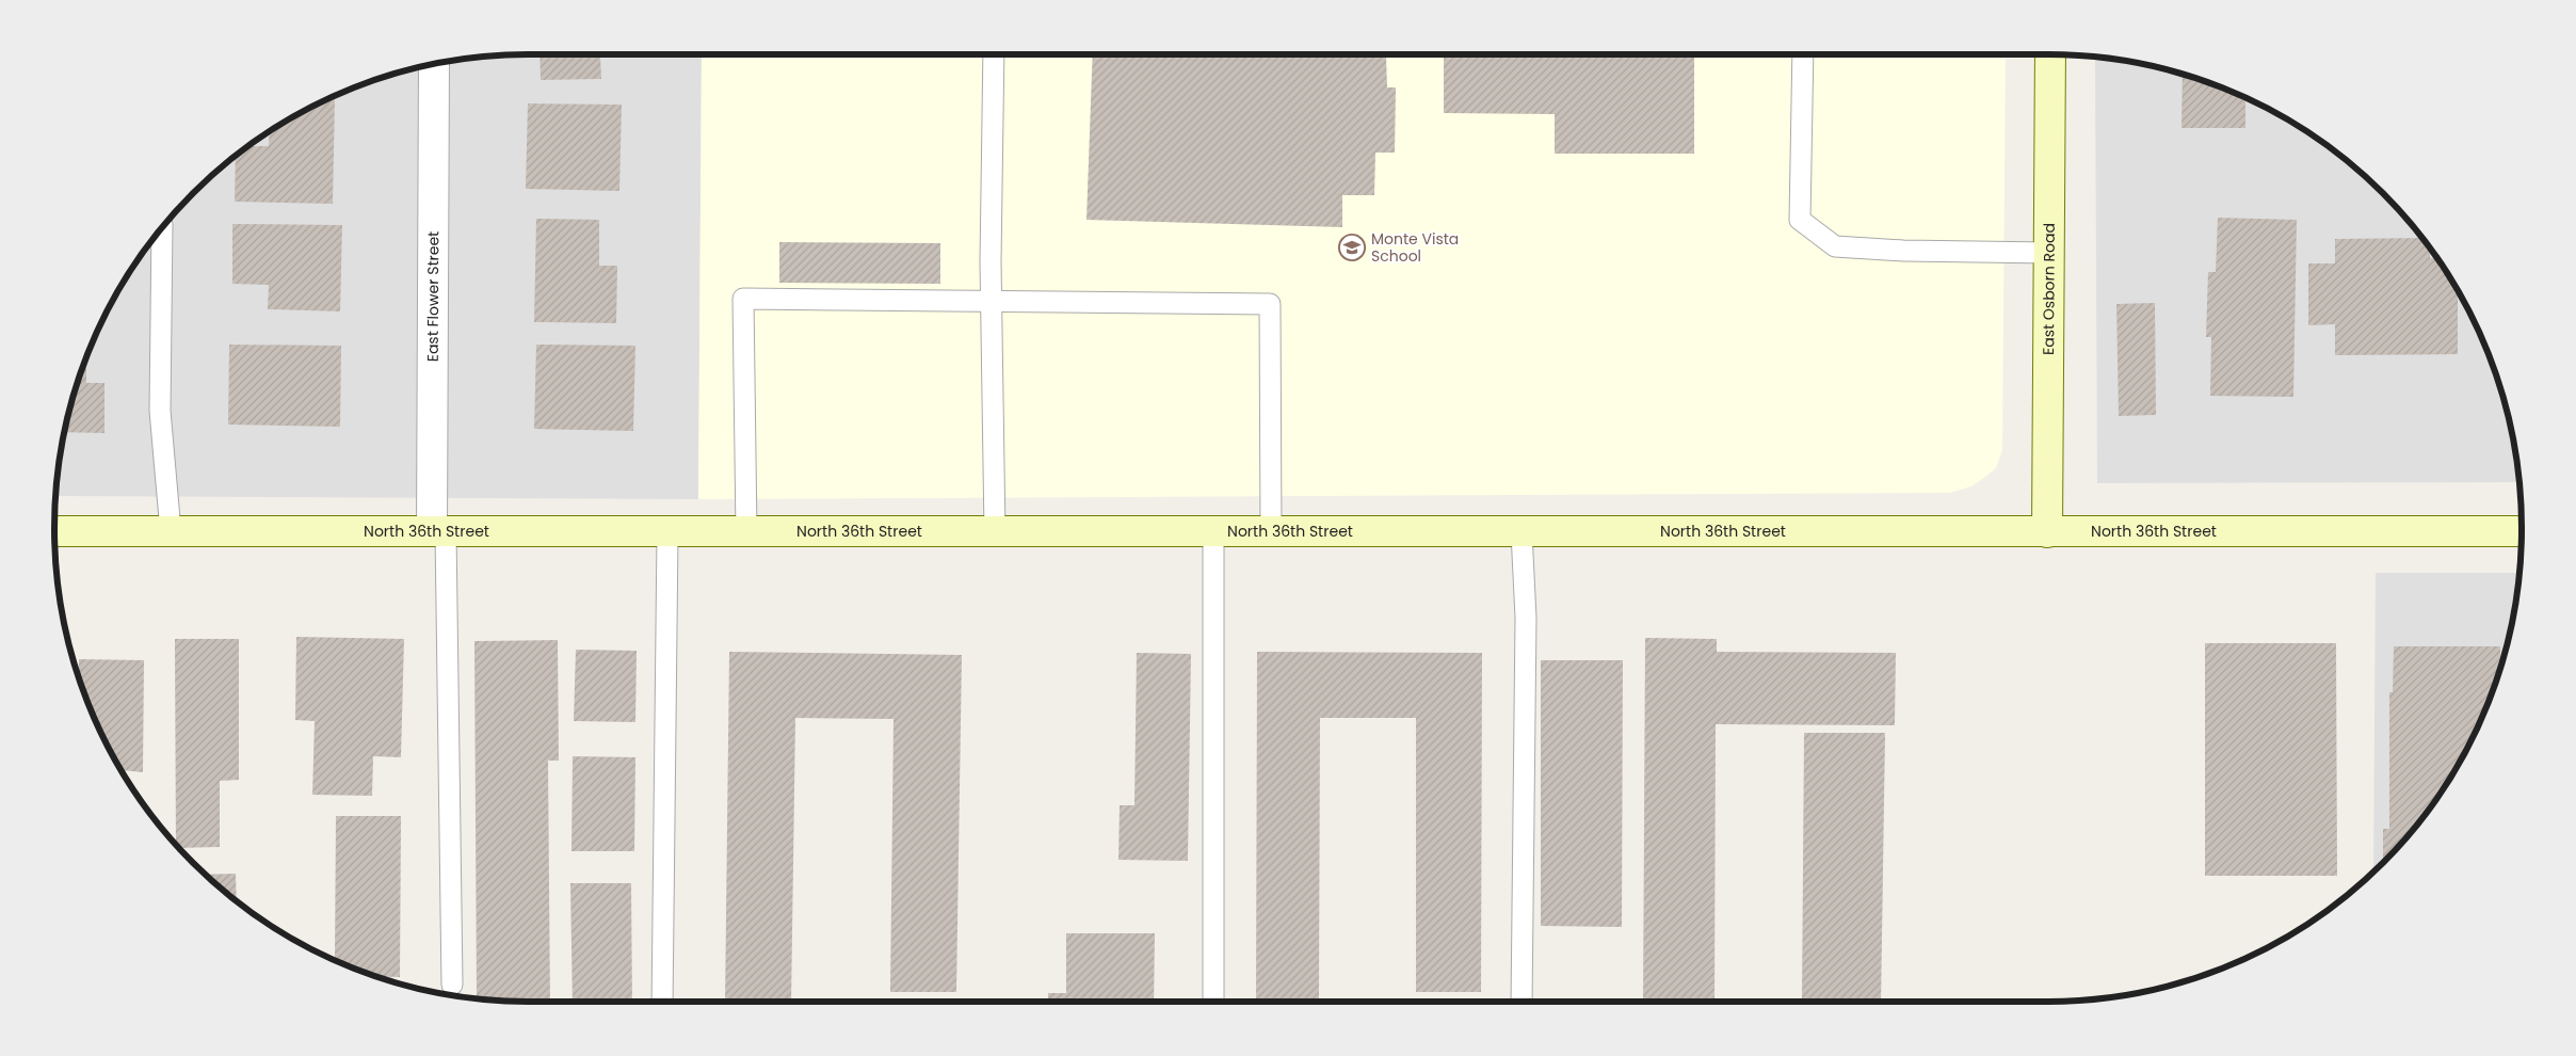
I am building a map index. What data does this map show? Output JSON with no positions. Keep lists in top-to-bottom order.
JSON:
{
  "streets": {
    "main road": ["East Osborn Road", "North 36th Street"],
    "street": ["East Flower Street"]
  },
  "crossings": [
    ["East Osborn Road", "North 36th Street"],
    ["East Flower Street", "North 36th Street"]
  ],
  "places": {
    "school or university": ["Monte Vista School"]
  }
}
